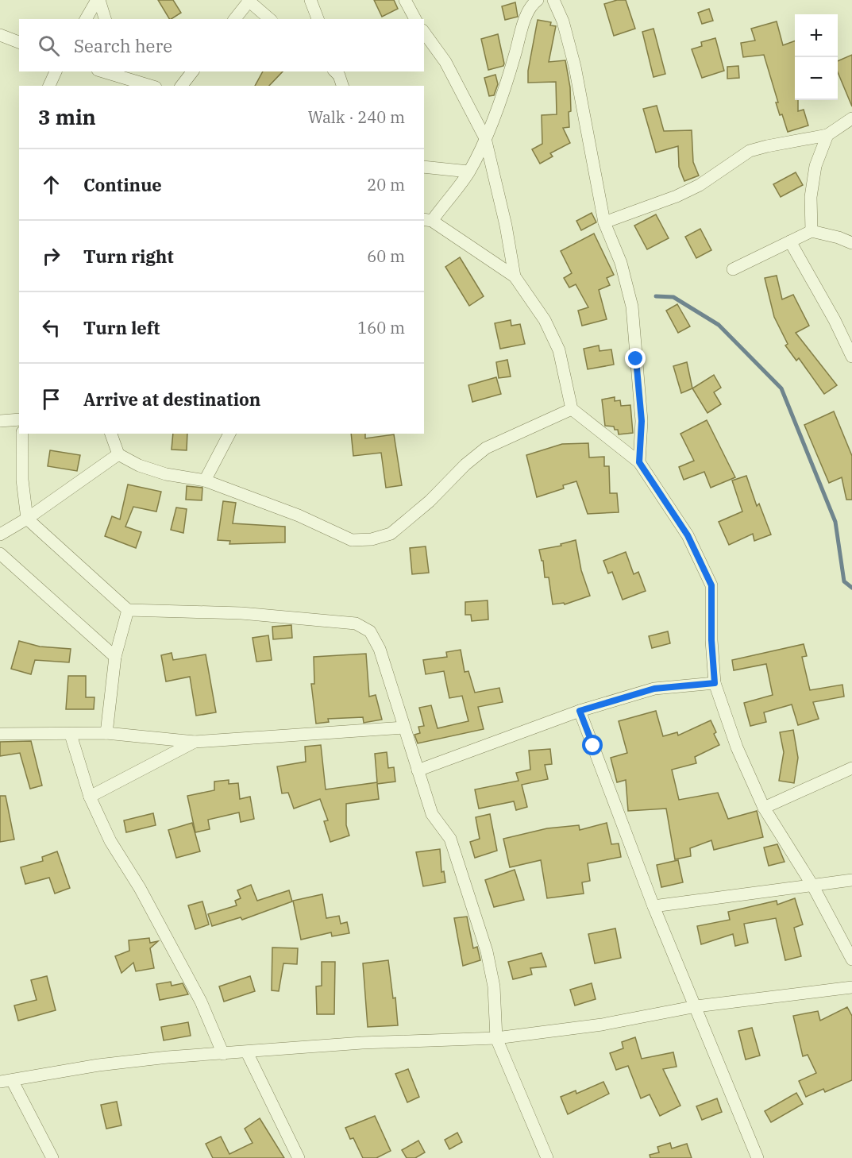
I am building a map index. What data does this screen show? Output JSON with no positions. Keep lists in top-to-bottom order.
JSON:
{
  "page": {
    "map_buttons": ["+", "−"],
    "search": "Search here",
    "heading": ["3 min", "Walk · 240 m"],
    "list": [
      ["Continue", "20 m"],
      ["Turn right", "60 m"],
      ["Turn left", "160 m"],
      "Arrive at destination"
    ]
  }
}
